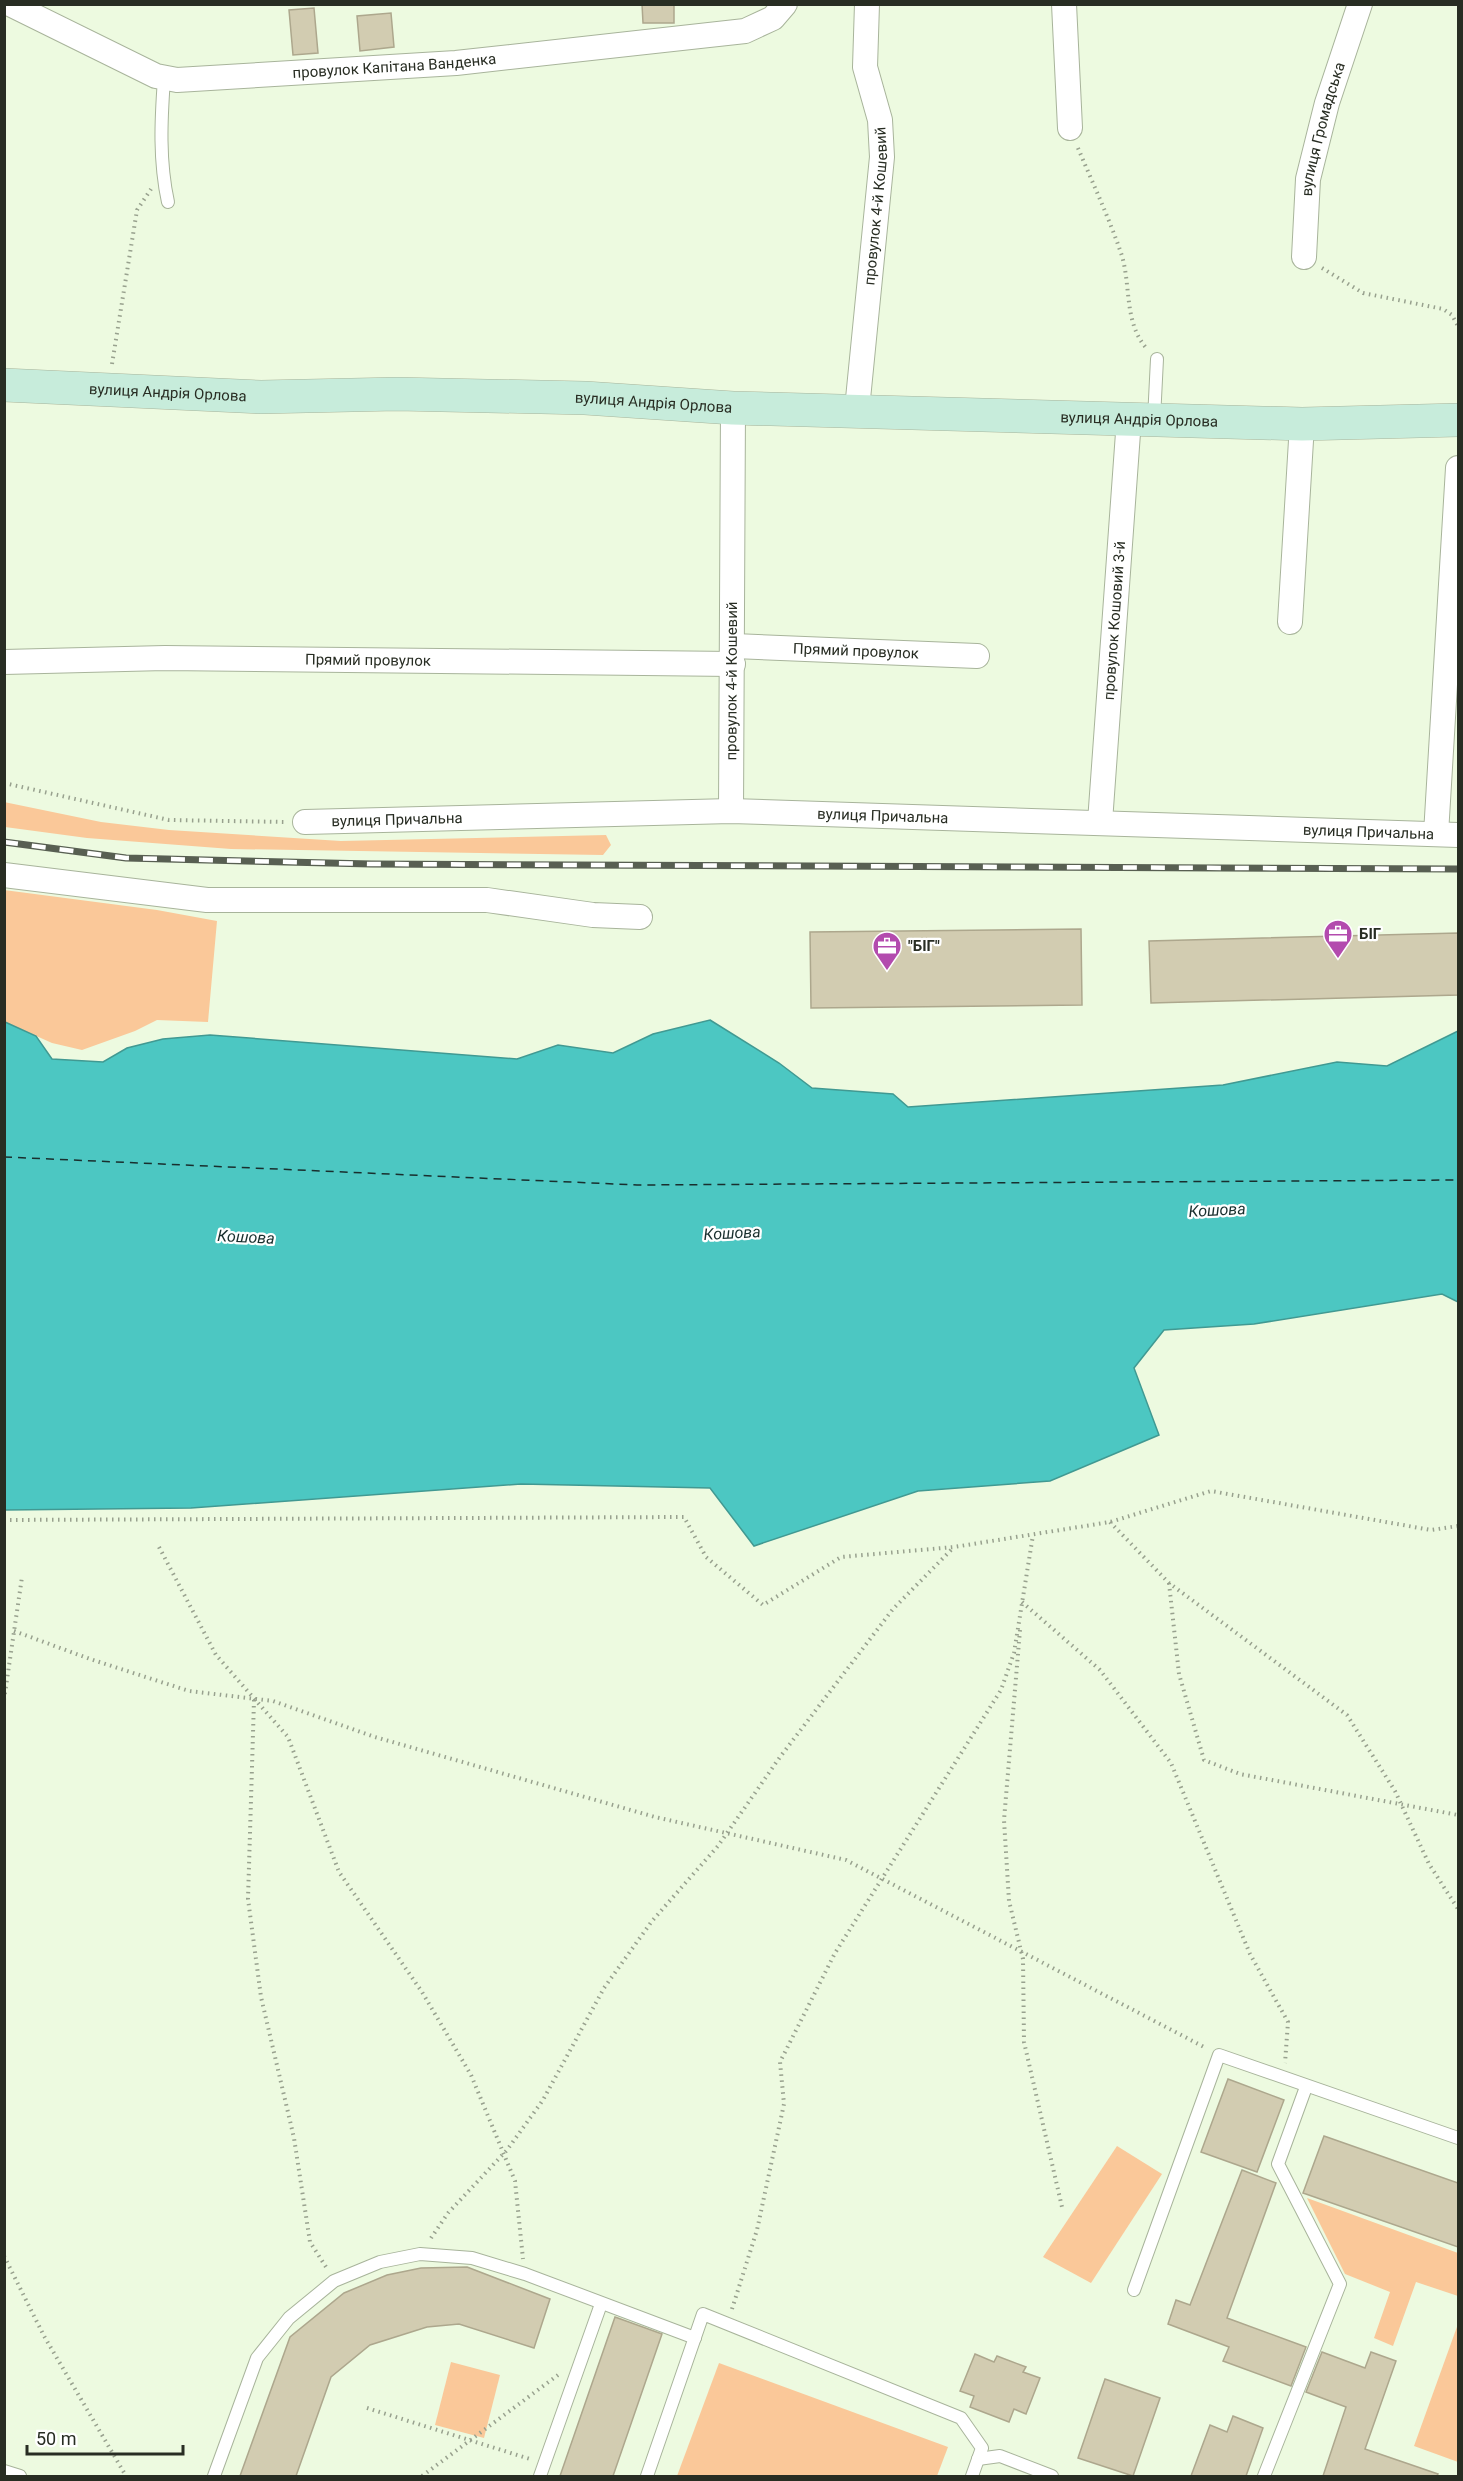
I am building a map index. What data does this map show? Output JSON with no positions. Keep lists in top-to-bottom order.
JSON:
{
  "streets": {
    "street": [
      "провулок Капітана Ванденка",
      "вулиця Громадська",
      "провулок 4-й Кошевий",
      "вулиця Андрія Орлова",
      "провулок Кошовий 3-й",
      "Прямий провулок",
      "вулиця Причальна"
    ]
  },
  "crossings": [
    ["провулок 4-й Кошевий", "вулиця Андрія Орлова"],
    ["провулок 4-й Кошевий", "Прямий провулок"],
    ["провулок 4-й Кошевий", "вулиця Причальна"],
    ["вулиця Андрія Орлова", "провулок Кошовий 3-й"],
    ["провулок Кошовий 3-й", "вулиця Причальна"]
  ],
  "water": ["Кошова"],
  "places": {
    "office": ["БІГ", "\"БІГ\""]
  },
  "scale_bar": "50 m"
}
